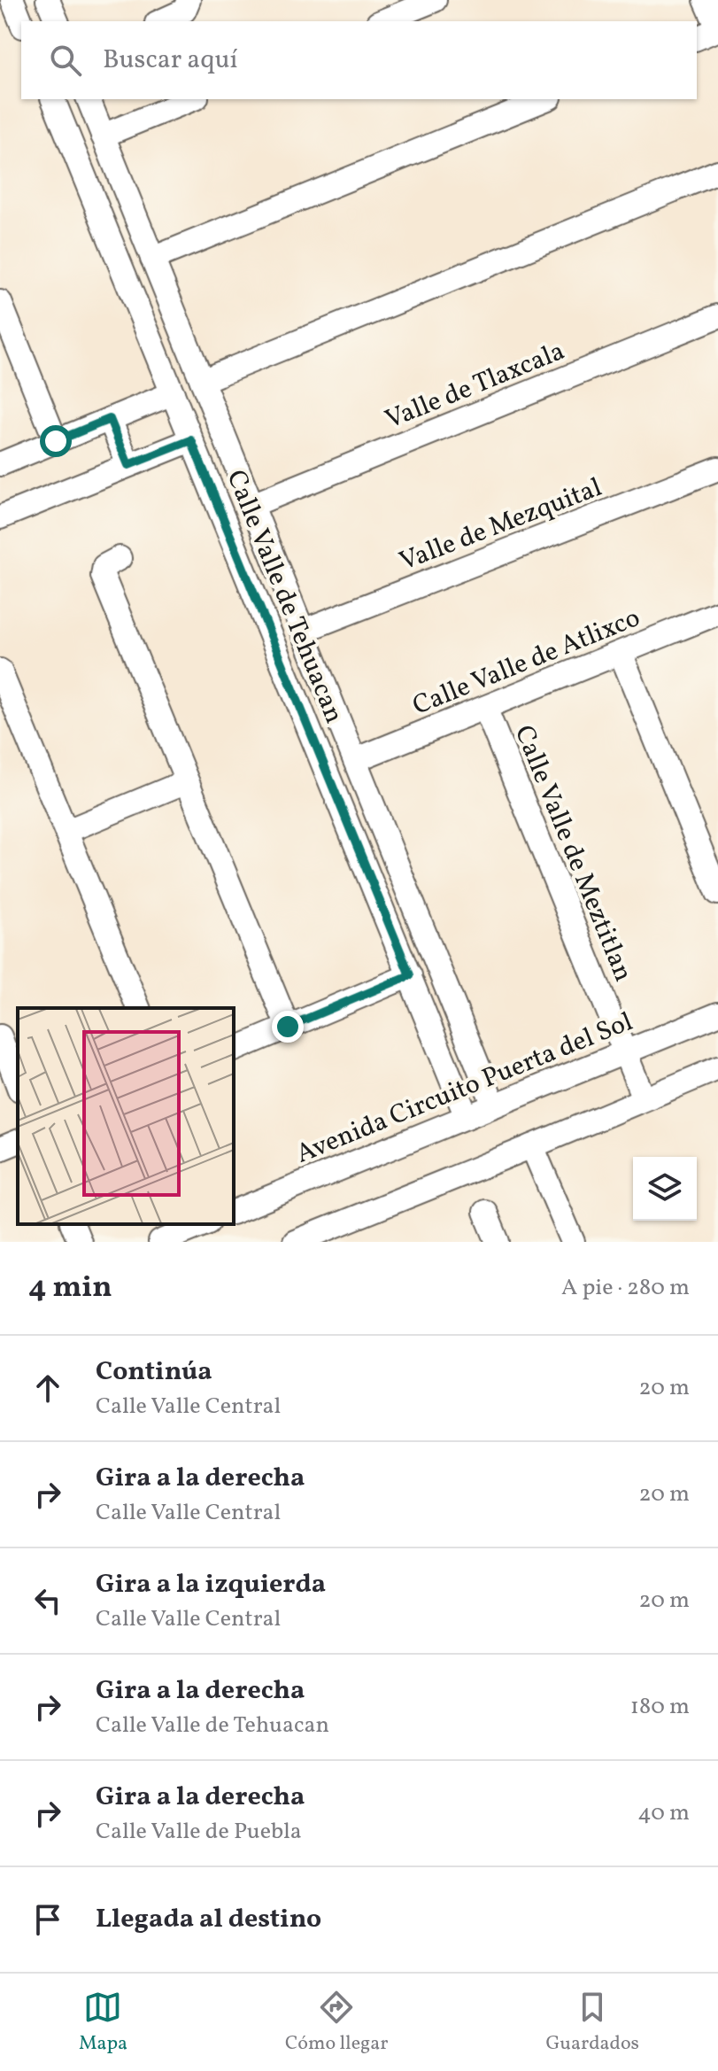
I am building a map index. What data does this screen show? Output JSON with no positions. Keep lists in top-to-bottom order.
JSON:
{
  "streets": {
    "street": [
      "Valle de Tlaxcala",
      "Valle de Mezquital",
      "Calle Valle de Tehuacan",
      "Calle Valle de Atlixco",
      "Calle Valle de Meztitlan",
      "Avenida Circuito Puerta del Sol"
    ]
  },
  "crossings": [
    ["Valle de Tlaxcala", "Calle Valle de Tehuacan"],
    ["Valle de Mezquital", "Calle Valle de Tehuacan"],
    ["Calle Valle de Tehuacan", "Calle Valle de Atlixco"],
    ["Calle Valle de Tehuacan", "Avenida Circuito Puerta del Sol"],
    ["Calle Valle de Atlixco", "Calle Valle de Meztitlan"],
    ["Calle Valle de Meztitlan", "Avenida Circuito Puerta del Sol"]
  ],
  "page": {
    "search": "Buscar aquí",
    "heading": ["4 min", "A pie · 280 m"],
    "list": [
      ["Continúa", "Calle Valle Central", "20 m"],
      ["Gira a la derecha", "Calle Valle Central", "20 m"],
      ["Gira a la izquierda", "Calle Valle Central", "20 m"],
      ["Gira a la derecha", "Calle Valle de Tehuacan", "180 m"],
      ["Gira a la derecha", "Calle Valle de Puebla", "40 m"],
      "Llegada al destino"
    ],
    "nav": ["Mapa", "Cómo llegar", "Guardados"]
  }
}
